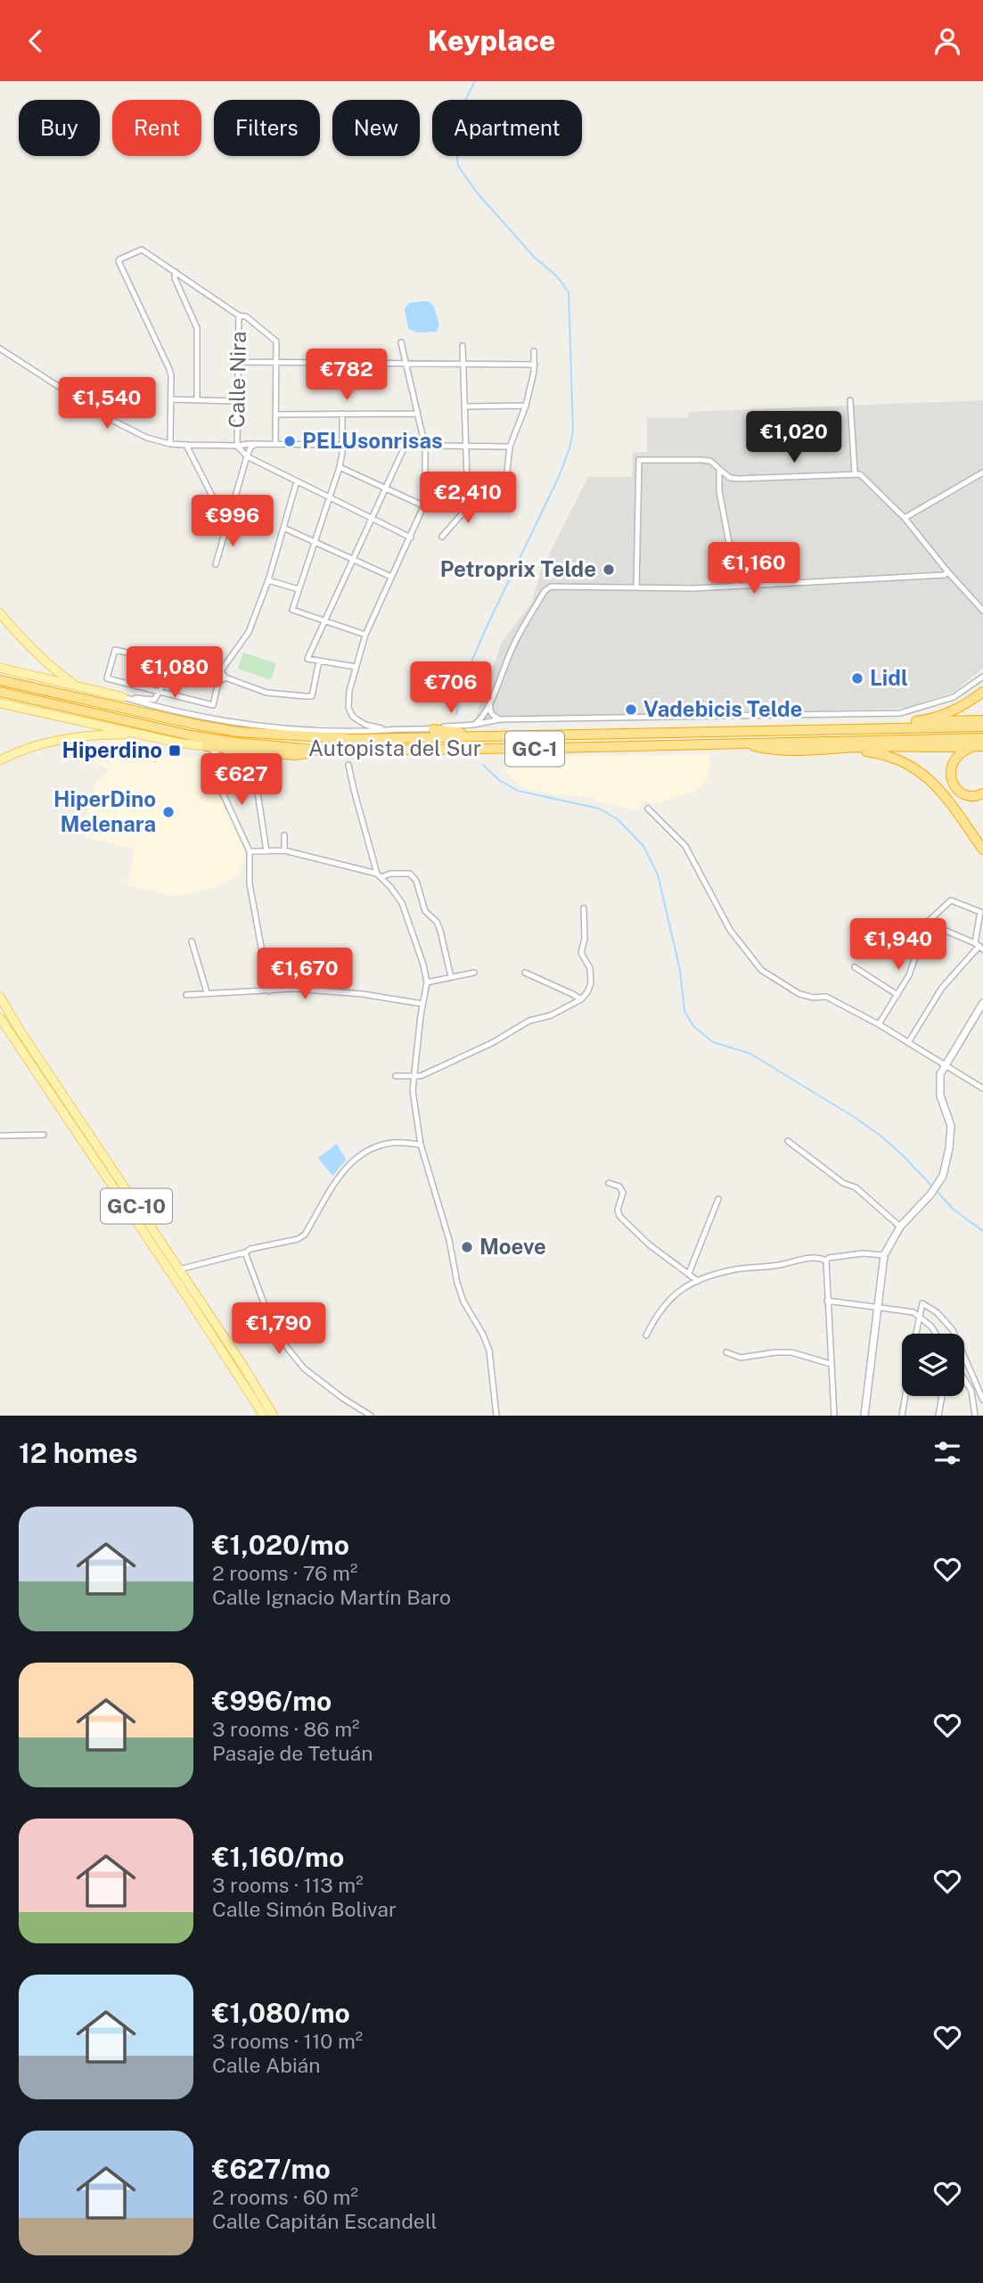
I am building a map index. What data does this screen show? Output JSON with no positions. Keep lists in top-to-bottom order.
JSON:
{
  "streets": {
    "highway": ["Autopista del Sur", "GC-1"],
    "main road": ["GC-10"],
    "street": ["Calle Nira"]
  },
  "places": {
    "other": [
      "PELUsonrisas",
      "Petroprix Telde",
      "Lidl",
      "Vadebicis Telde",
      "HiperDino Melenara",
      "Moeve"
    ],
    "transit": ["Hiperdino"]
  },
  "page": {
    "header": "Keyplace",
    "chip": [
      "Buy",
      "Rent",
      "Filters",
      "New",
      "Apartment"
    ],
    "price": [
      "€782",
      "€1,540",
      "€1,020",
      "€2,410",
      "€996",
      "€1,160",
      "€1,080",
      "€706",
      "€627",
      "€1,940",
      "€1,670",
      "€1,790"
    ],
    "heading": "12 homes",
    "list": [
      {
        "name": "€1,020/mo",
        "note": "2 rooms · 76 m² · Calle Ignacio Martín Baro"
      },
      {
        "name": "€996/mo",
        "note": "3 rooms · 86 m² · Pasaje de Tetuán"
      },
      {
        "name": "€1,160/mo",
        "note": "3 rooms · 113 m² · Calle Simón Bolivar"
      },
      {
        "name": "€1,080/mo",
        "note": "3 rooms · 110 m² · Calle Abián"
      },
      {
        "name": "€627/mo",
        "note": "2 rooms · 60 m² · Calle Capitán Escandell"
      }
    ]
  }
}
